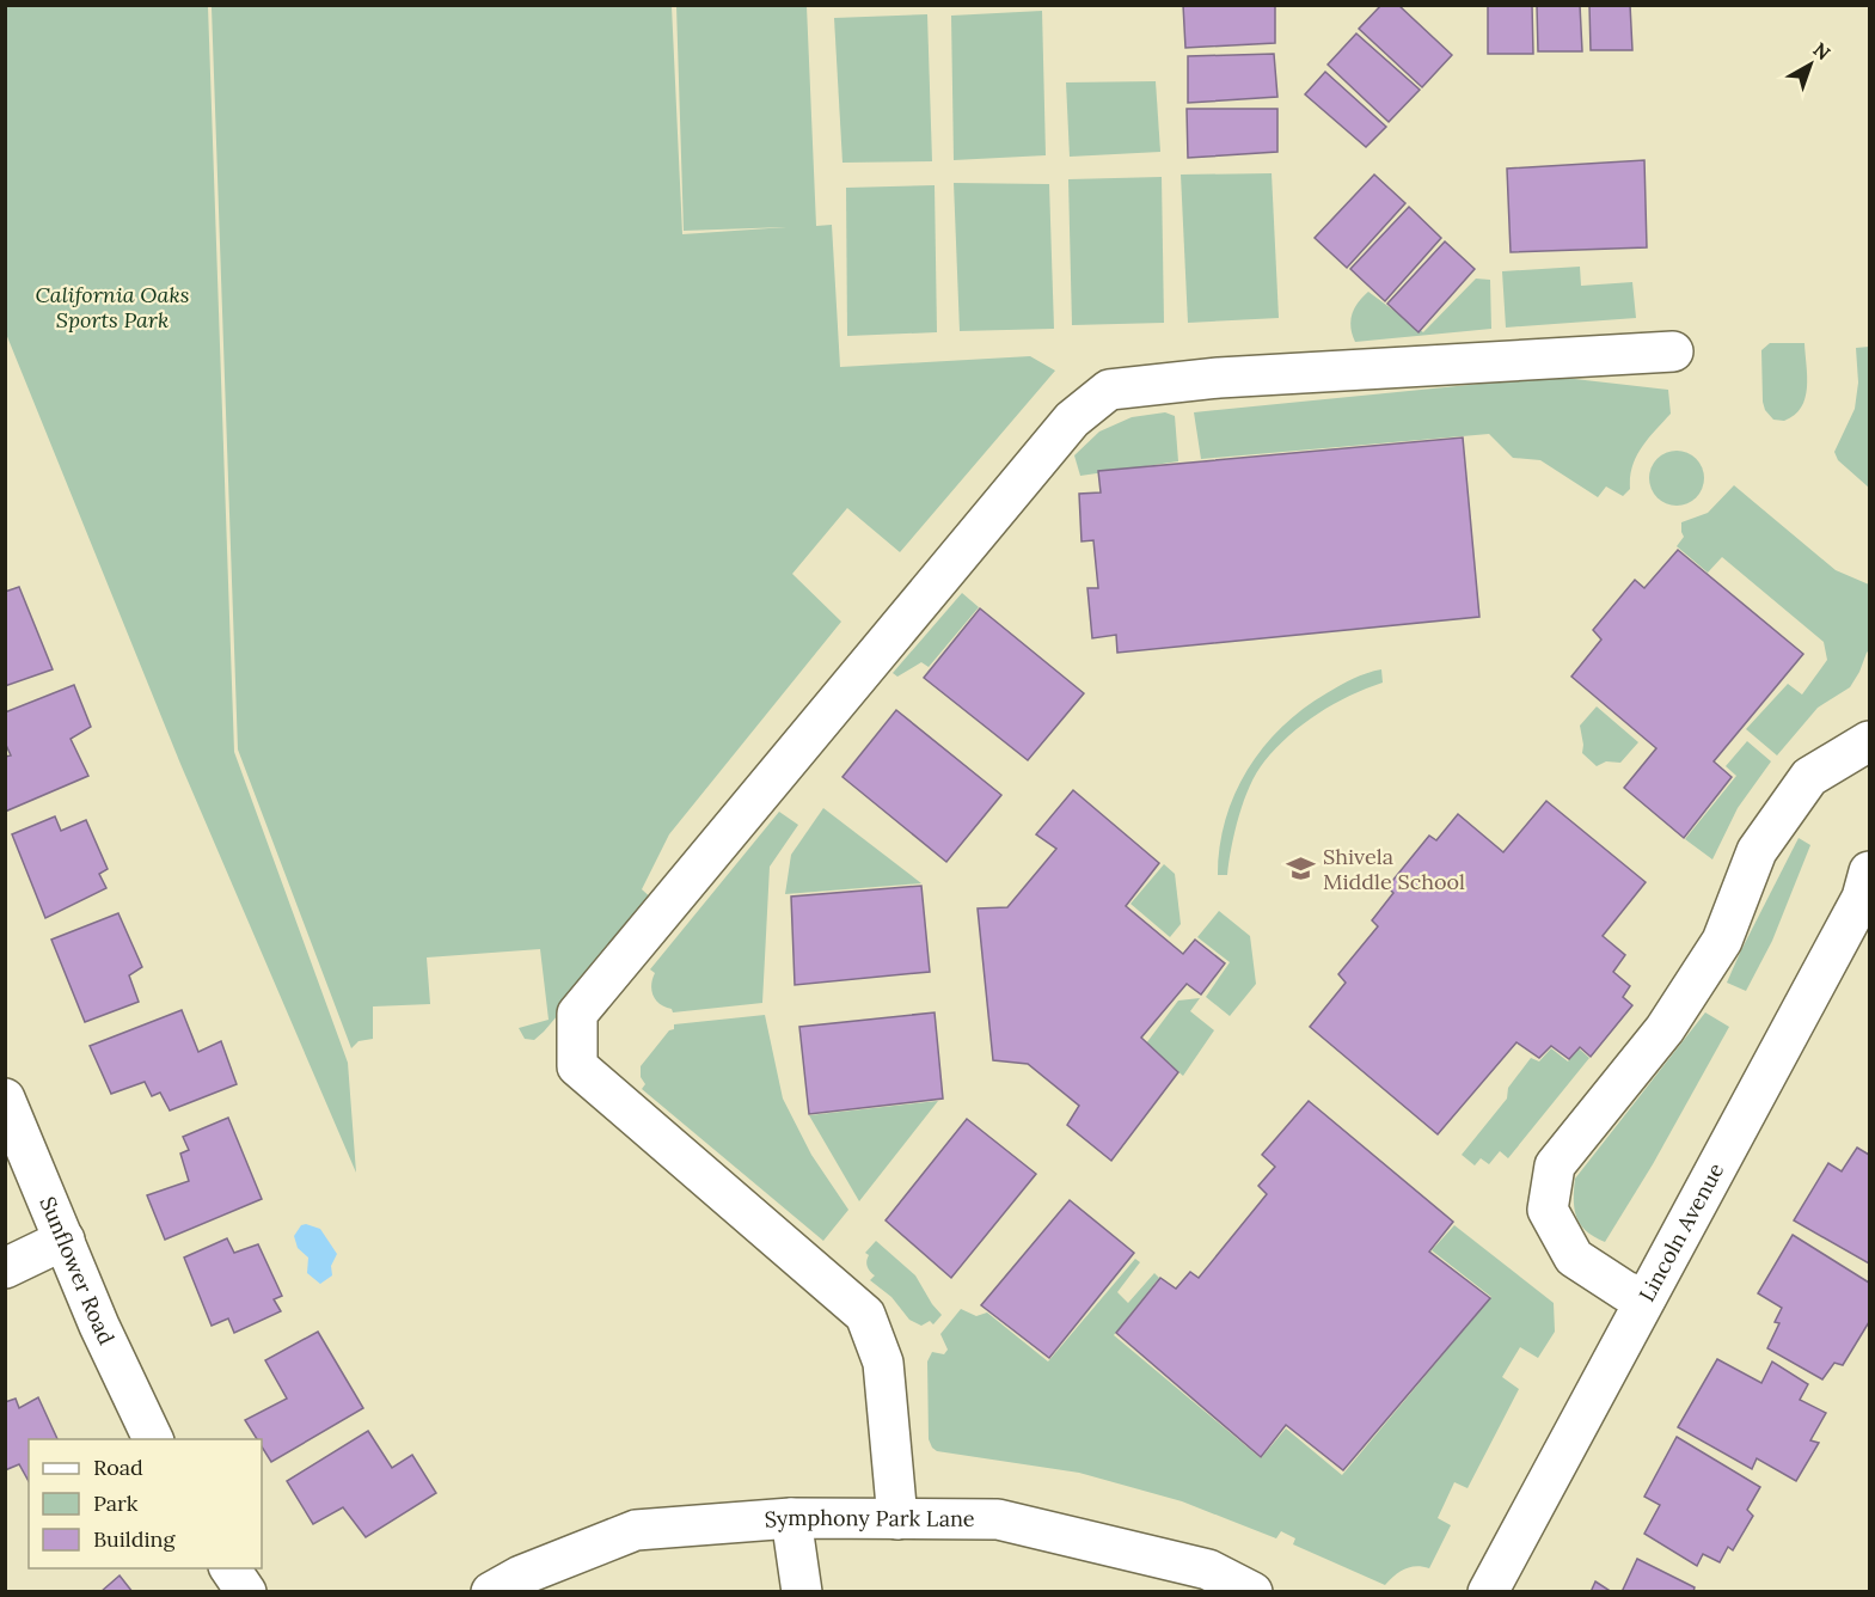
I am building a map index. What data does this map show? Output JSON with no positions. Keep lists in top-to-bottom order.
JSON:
{
  "streets": {
    "street": ["Lincoln Avenue", "Sunflower Road", "Symphony Park Lane"]
  },
  "parks": ["California Oaks Sports Park"],
  "places": {
    "school or university": ["Shivela Middle School"]
  },
  "legend": ["Road", "Park", "Building"],
  "north": "top right"
}
